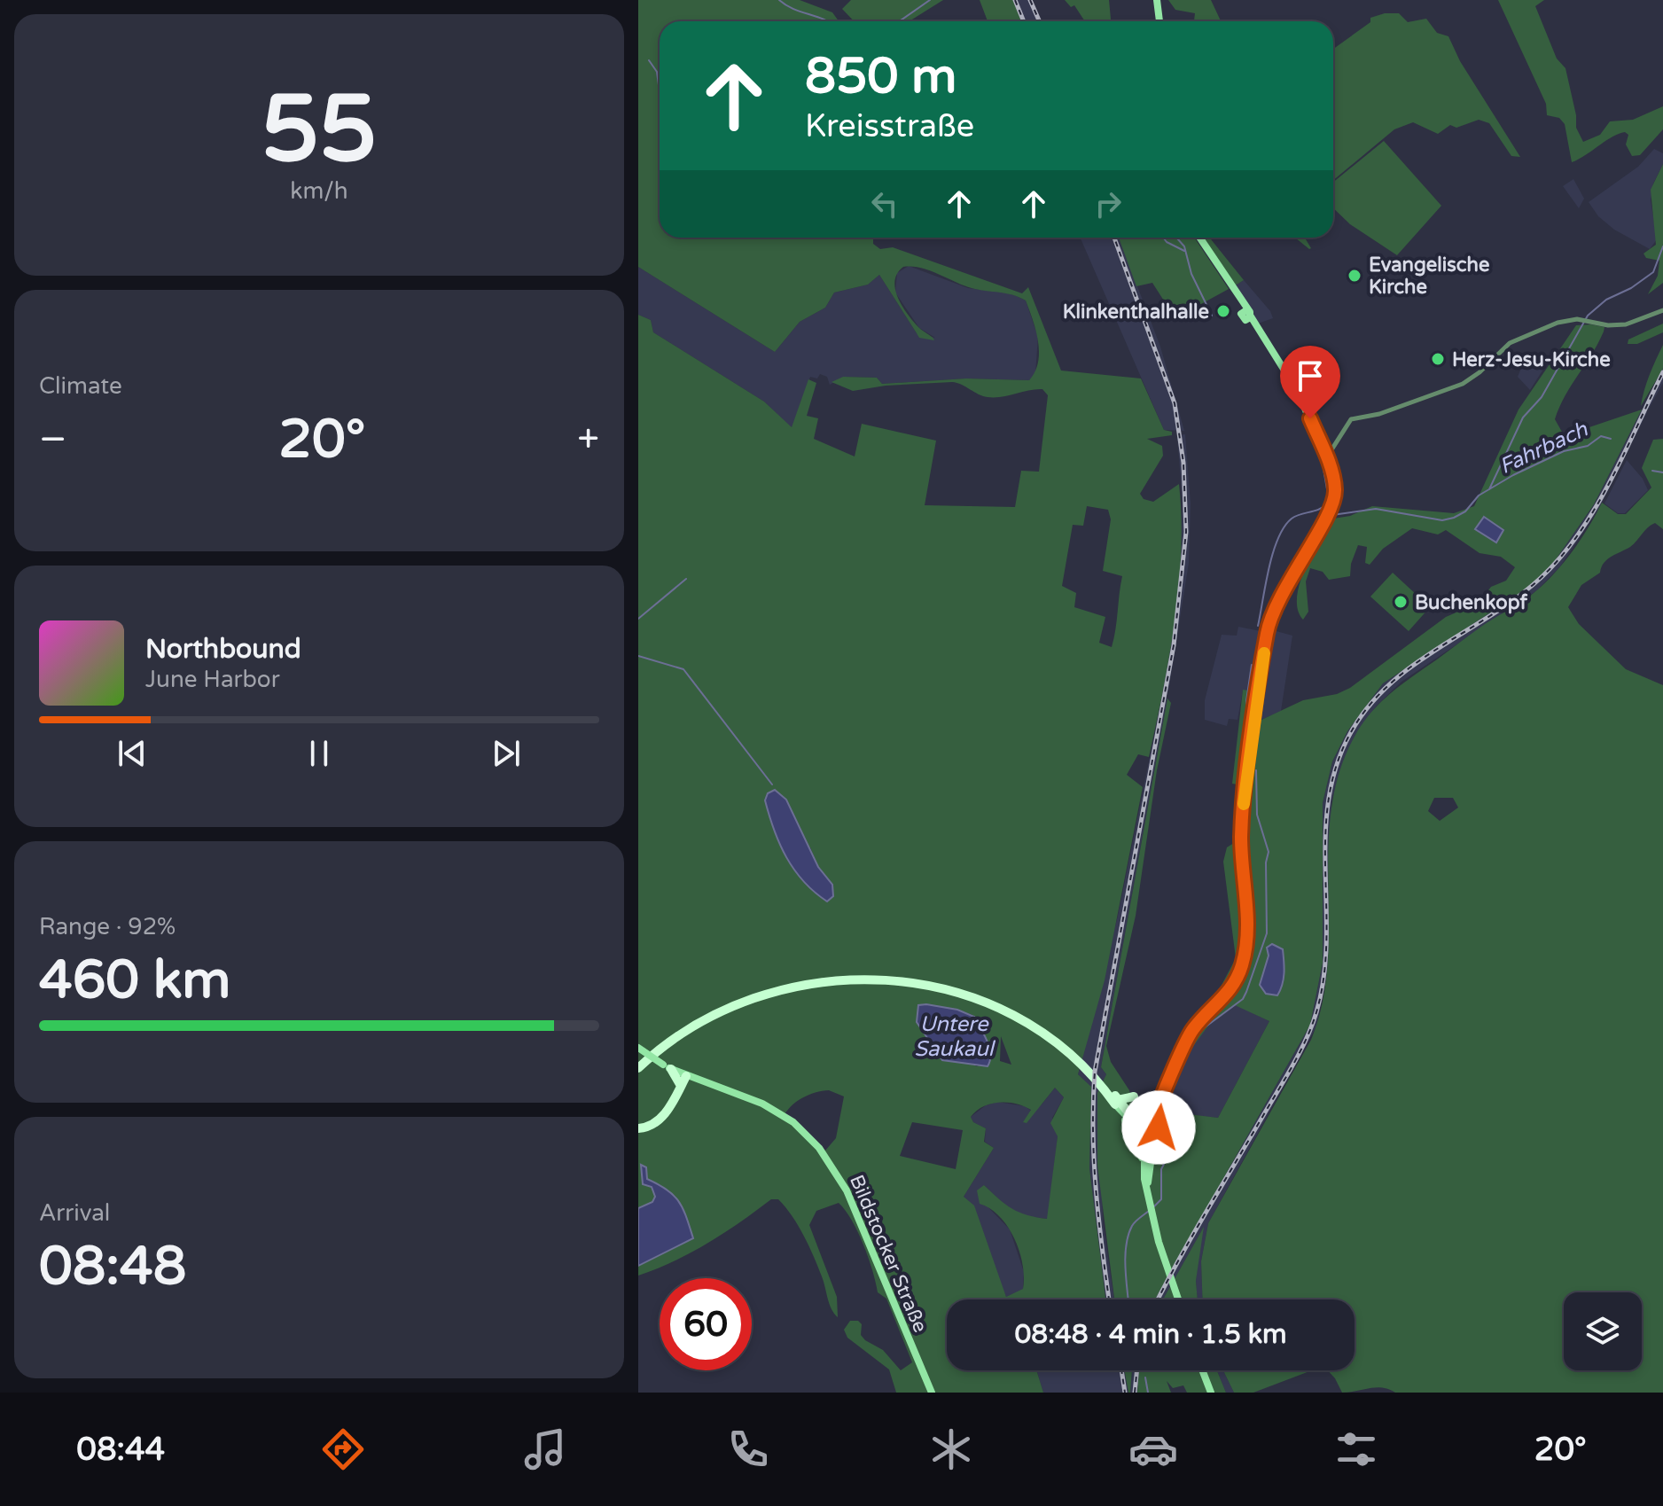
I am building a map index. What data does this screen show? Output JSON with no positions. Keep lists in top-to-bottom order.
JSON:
{
  "streets": {
    "main road": ["Bildstocker Straße"]
  },
  "water": ["Fahrbach", "Untere Saukaul"],
  "places": [
    "Evangelische Kirche",
    "Klinkenthalhalle",
    "Herz-Jesu-Kirche",
    "Buchenkopf"
  ],
  "page": {
    "tile": [
      ["55", "km/h"],
      "Climate",
      ["Range · 92%", "460 km"],
      ["Arrival", "08:48"]
    ],
    "turn": ["850 m", "Kreisstraße"],
    "heat": ["−", "20°", "+"],
    "song": ["Northbound", "June Harbor"],
    "limit": "60",
    "trip": "08:48 · 4 min · 1.5 km",
    "tabs": ["08:44", "20°"]
  }
}
